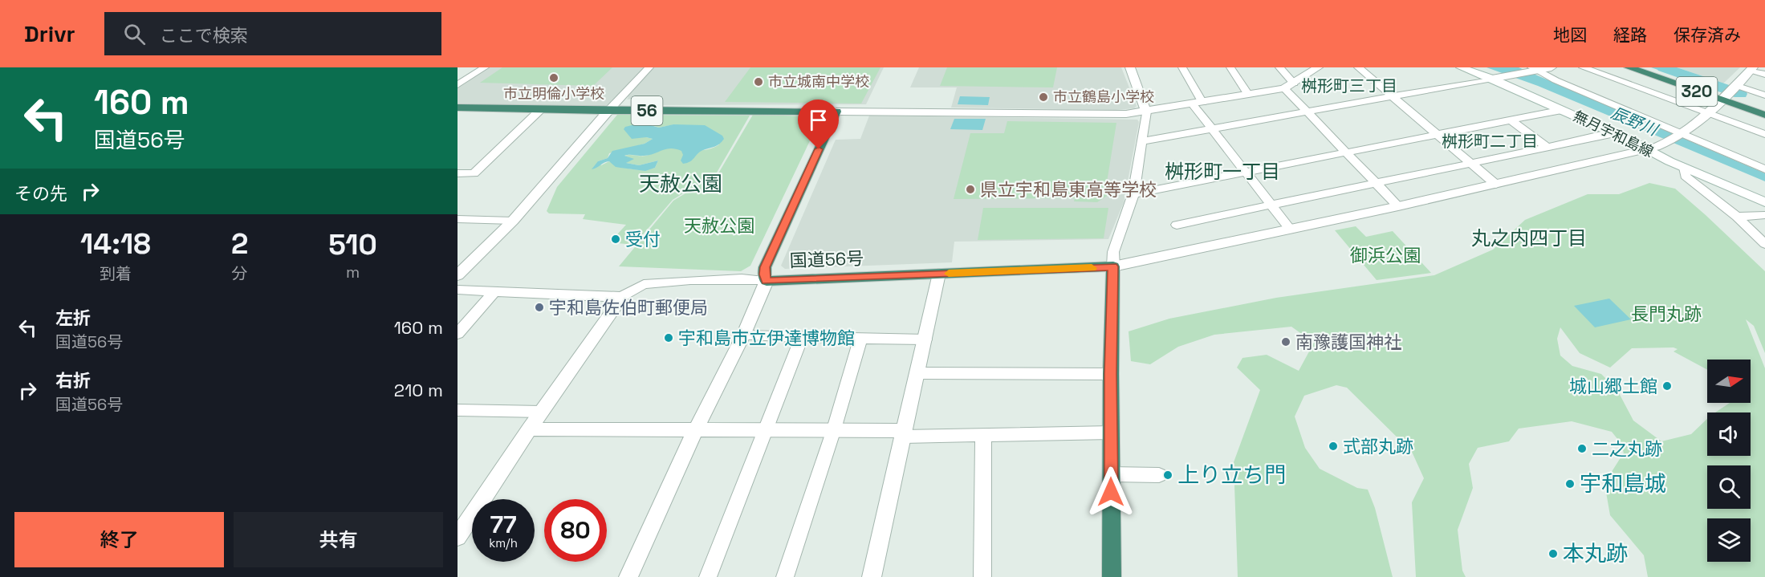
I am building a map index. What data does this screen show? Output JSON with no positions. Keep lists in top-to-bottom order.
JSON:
{
  "streets": {
    "highway": ["320", "56", "国道56号"],
    "street": ["無月宇和島線"]
  },
  "crossings": [
    ["56", "国道56号"]
  ],
  "districts": [
    "桝形町三丁目",
    "桝形町二丁目",
    "桝形町一丁目",
    "天赦公園",
    "丸之内四丁目"
  ],
  "water": ["辰野川"],
  "parks": ["天赦公園", "御浜公園", "長門丸跡"],
  "places": [
    "市立明倫小学校",
    "市立城南中学校",
    "市立鶴島小学校",
    "県立宇和島東高等学校",
    "受付",
    "宇和島佐伯町郵便局",
    "宇和島市立伊達博物館",
    "南豫護国神社",
    "城山郷土館",
    "式部丸跡",
    "二之丸跡",
    "上り立ち門",
    "宇和島城",
    "本丸跡"
  ],
  "north": "right",
  "page": {
    "header": "Drivr",
    "search": "ここで検索",
    "nav": ["地図", "経路", "保存済み"],
    "turn": ["160 m", "国道56号"],
    "then": "その先",
    "eta": [
      "14:18",
      "到着",
      "2",
      "分",
      "510",
      "m"
    ],
    "list": [
      {
        "name": "左折",
        "note": "国道56号",
        "value": "160 m"
      },
      {
        "name": "右折",
        "note": "国道56号",
        "value": "210 m"
      }
    ],
    "speed": "77 km/h",
    "limit": "80",
    "buttons": ["終了", "共有"]
  }
}
